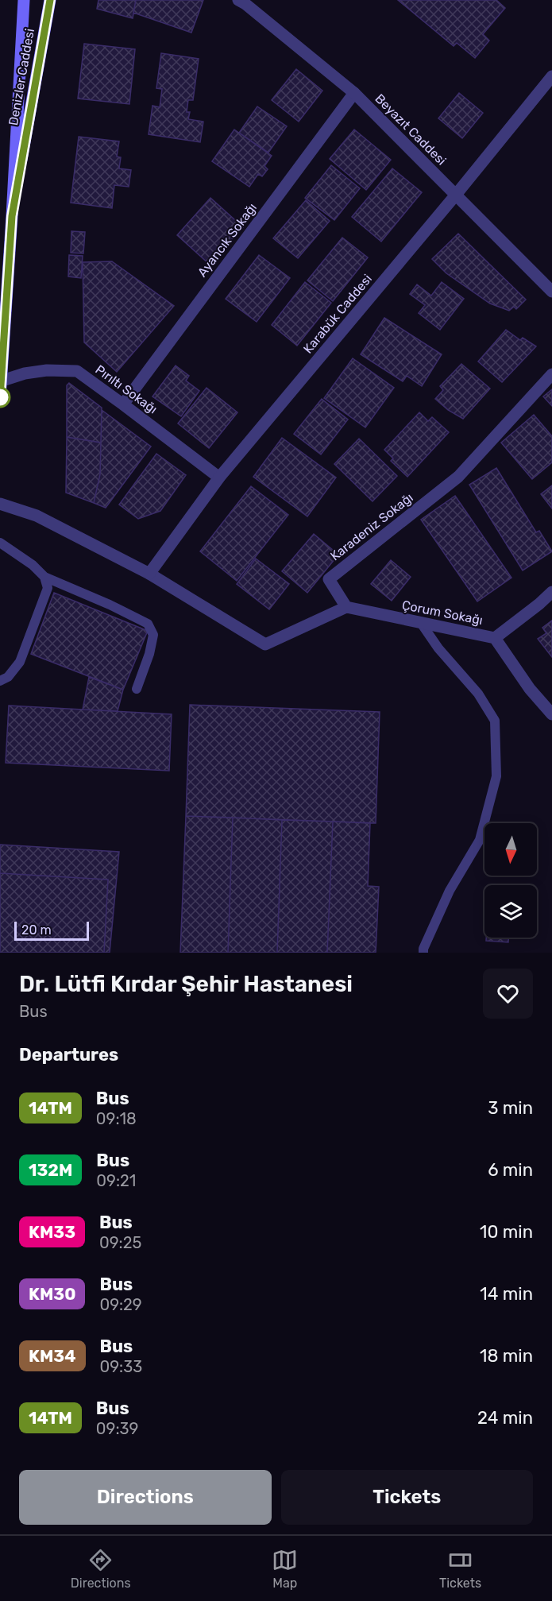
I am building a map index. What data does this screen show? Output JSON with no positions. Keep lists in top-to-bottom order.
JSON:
{
  "streets": {
    "main road": ["Denizler Caddesi"],
    "street": [
      "Beyazıt Caddesi",
      "Ayancık Sokağı",
      "Karabük Caddesi",
      "Pırıltı Sokağı",
      "Karadeniz Sokağı",
      "Çorum Sokağı"
    ]
  },
  "crossings": [
    ["Denizler Caddesi", "Pırıltı Sokağı"],
    ["Beyazıt Caddesi", "Ayancık Sokağı"],
    ["Beyazıt Caddesi", "Karabük Caddesi"],
    ["Ayancık Sokağı", "Pırıltı Sokağı"],
    ["Karabük Caddesi", "Pırıltı Sokağı"],
    ["Karadeniz Sokağı", "Çorum Sokağı"]
  ],
  "lines": ["bus line 14TM"],
  "scale_bar": "20 m",
  "north": "bottom",
  "page": {
    "scale": "20 m",
    "heading": [
      ["Dr. Lütfi Kırdar Şehir Hastanesi", "Bus"],
      "Departures"
    ],
    "list": [
      {
        "mark": "14TM",
        "name": "Bus",
        "note": "09:18",
        "value": "3 min"
      },
      {
        "mark": "132M",
        "name": "Bus",
        "note": "09:21",
        "value": "6 min"
      },
      {
        "mark": "KM33",
        "name": "Bus",
        "note": "09:25",
        "value": "10 min"
      },
      {
        "mark": "KM30",
        "name": "Bus",
        "note": "09:29",
        "value": "14 min"
      },
      {
        "mark": "KM34",
        "name": "Bus",
        "note": "09:33",
        "value": "18 min"
      },
      {
        "mark": "14TM",
        "name": "Bus",
        "note": "09:39",
        "value": "24 min"
      }
    ],
    "buttons": ["Directions", "Tickets"],
    "tabs": ["Directions", "Map", "Tickets"]
  }
}
